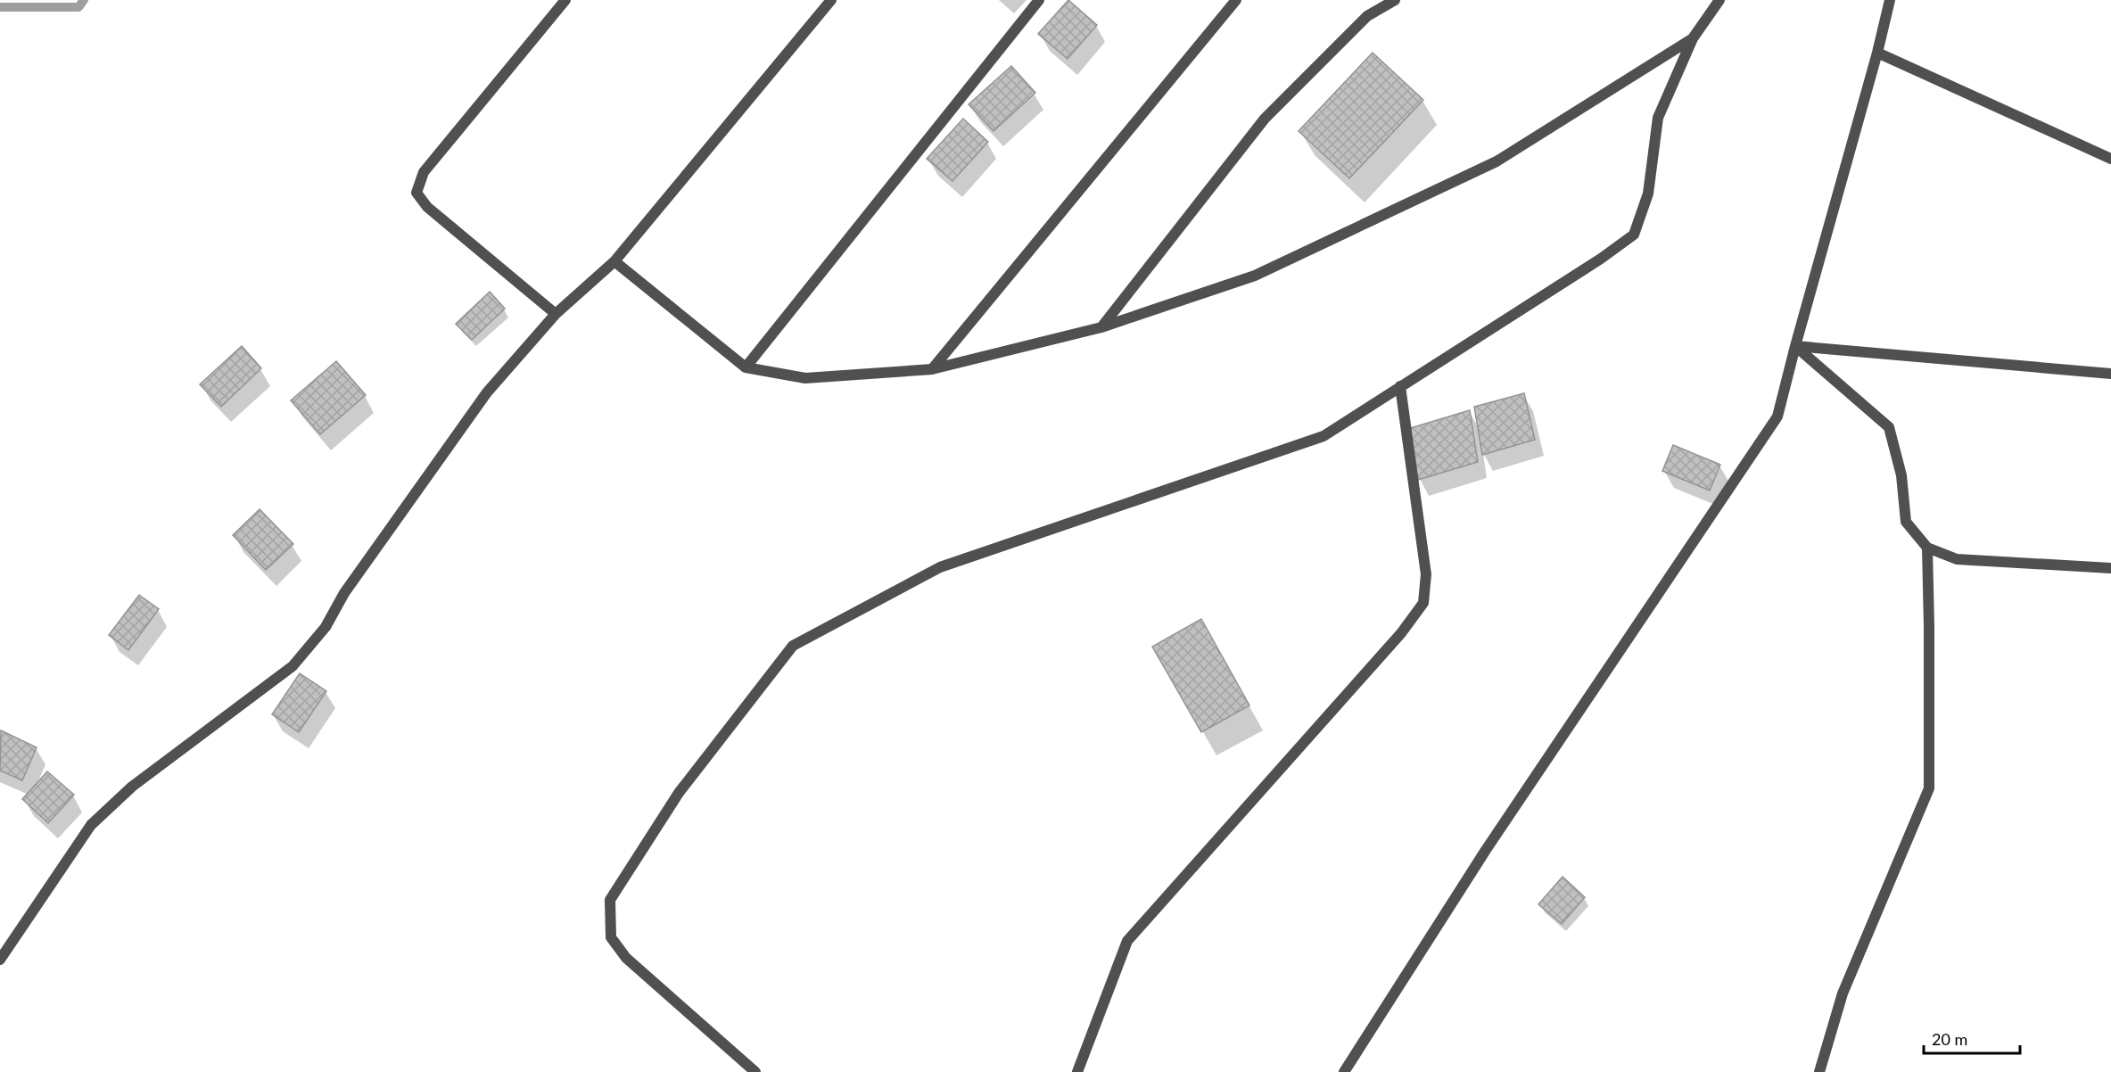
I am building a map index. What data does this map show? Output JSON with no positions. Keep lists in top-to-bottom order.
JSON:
{
  "scale_bar": "20 m"
}
